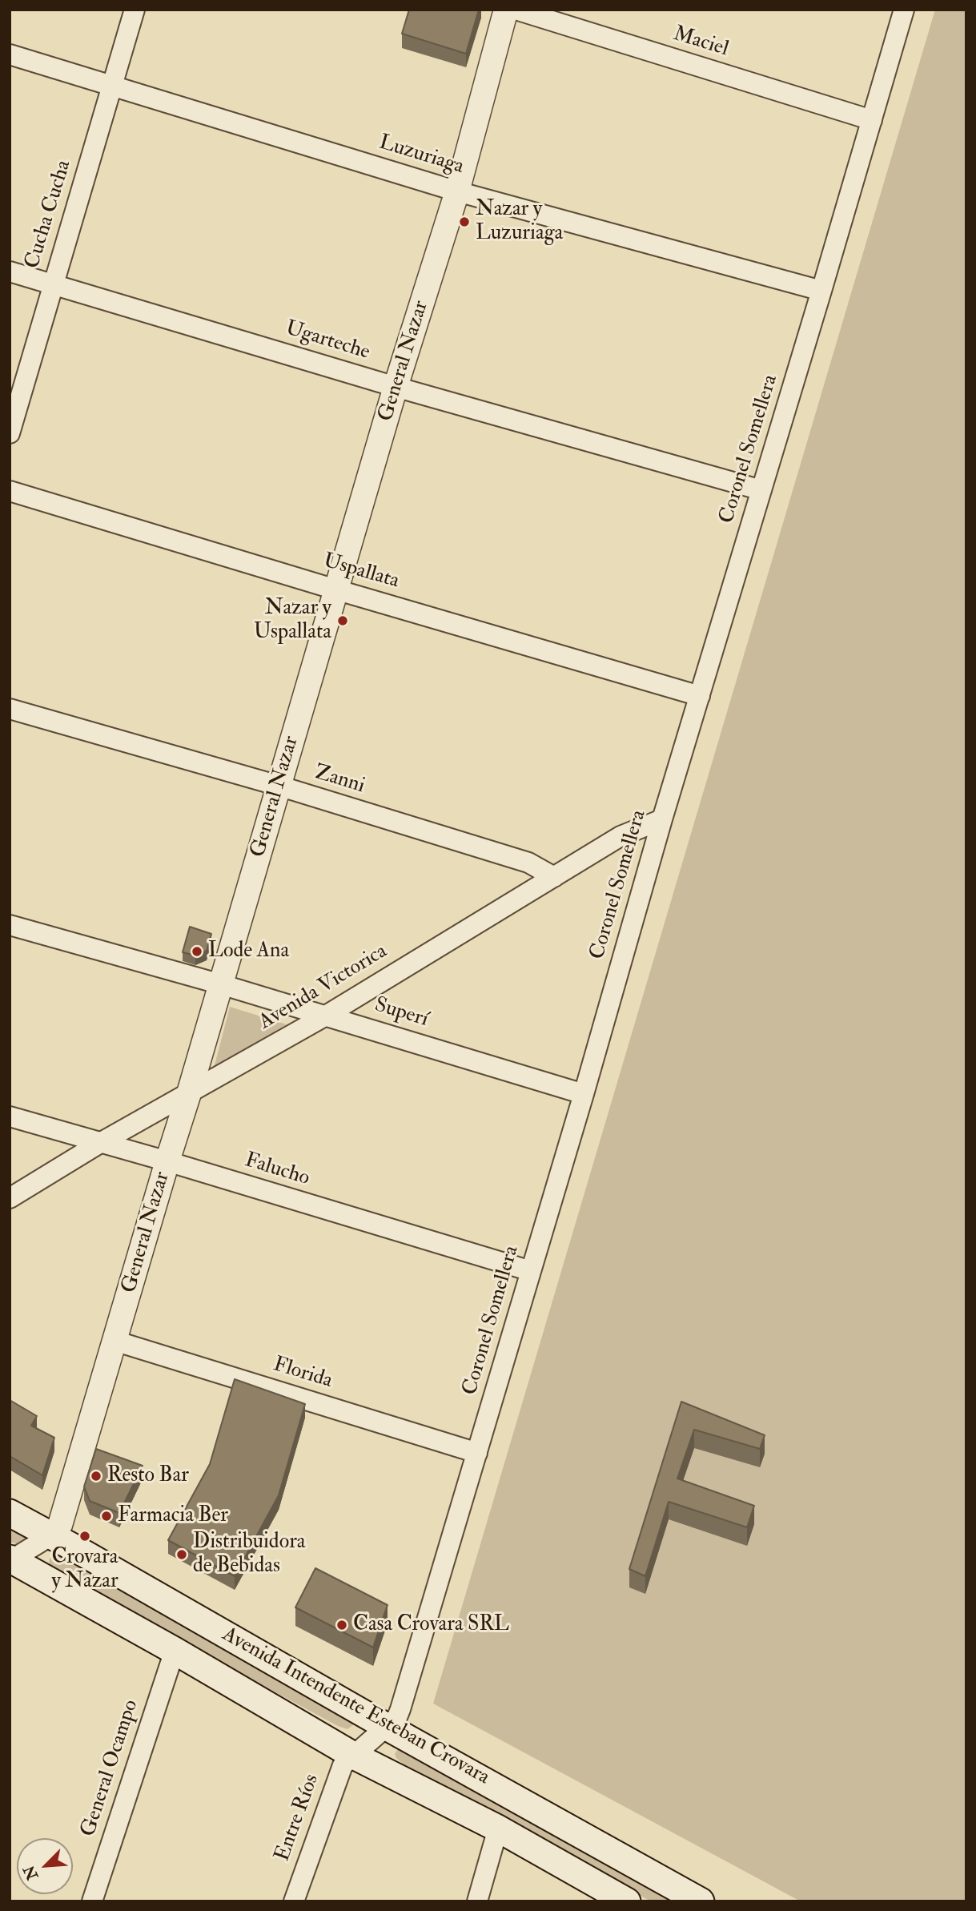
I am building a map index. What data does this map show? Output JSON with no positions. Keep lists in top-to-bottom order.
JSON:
{
  "streets": {
    "main road": ["Avenida Intendente Esteban Crovara"],
    "street": [
      "Maciel",
      "Luzuriaga",
      "Cucha Cucha",
      "Ugarteche",
      "General Nazar",
      "Coronel Somellera",
      "Uspallata",
      "Zanni",
      "Avenida Victorica",
      "Superí",
      "Falucho",
      "Florida",
      "General Ocampo",
      "Entre Ríos"
    ]
  },
  "crossings": [
    ["Maciel", "Coronel Somellera"],
    ["Luzuriaga", "Cucha Cucha"],
    ["Luzuriaga", "General Nazar"],
    ["Luzuriaga", "Coronel Somellera"],
    ["Cucha Cucha", "Ugarteche"],
    ["Ugarteche", "General Nazar"],
    ["Ugarteche", "Coronel Somellera"],
    ["General Nazar", "Uspallata"],
    ["General Nazar", "Zanni"],
    ["General Nazar", "Avenida Victorica"],
    ["General Nazar", "Superí"],
    ["General Nazar", "Falucho"],
    ["General Nazar", "Florida"],
    ["General Nazar", "Avenida Intendente Esteban Crovara"],
    ["Coronel Somellera", "Uspallata"],
    ["Coronel Somellera", "Avenida Victorica"],
    ["Coronel Somellera", "Superí"],
    ["Coronel Somellera", "Falucho"],
    ["Coronel Somellera", "Florida"],
    ["Coronel Somellera", "Avenida Intendente Esteban Crovara"],
    ["Coronel Somellera", "Entre Ríos"],
    ["Zanni", "Avenida Victorica"],
    ["Avenida Victorica", "Superí"],
    ["Avenida Victorica", "Falucho"],
    ["Avenida Intendente Esteban Crovara", "General Ocampo"],
    ["Avenida Intendente Esteban Crovara", "Entre Ríos"]
  ],
  "places": [
    "Nazar y Luzuriaga",
    "Nazar y Uspallata",
    "Lode Ana",
    "Resto Bar",
    "Farmacia Ber",
    "Crovara y Nazar",
    "Distribuidora de Bebidas",
    "Casa Crovara SRL"
  ],
  "north": "bottom left"
}
